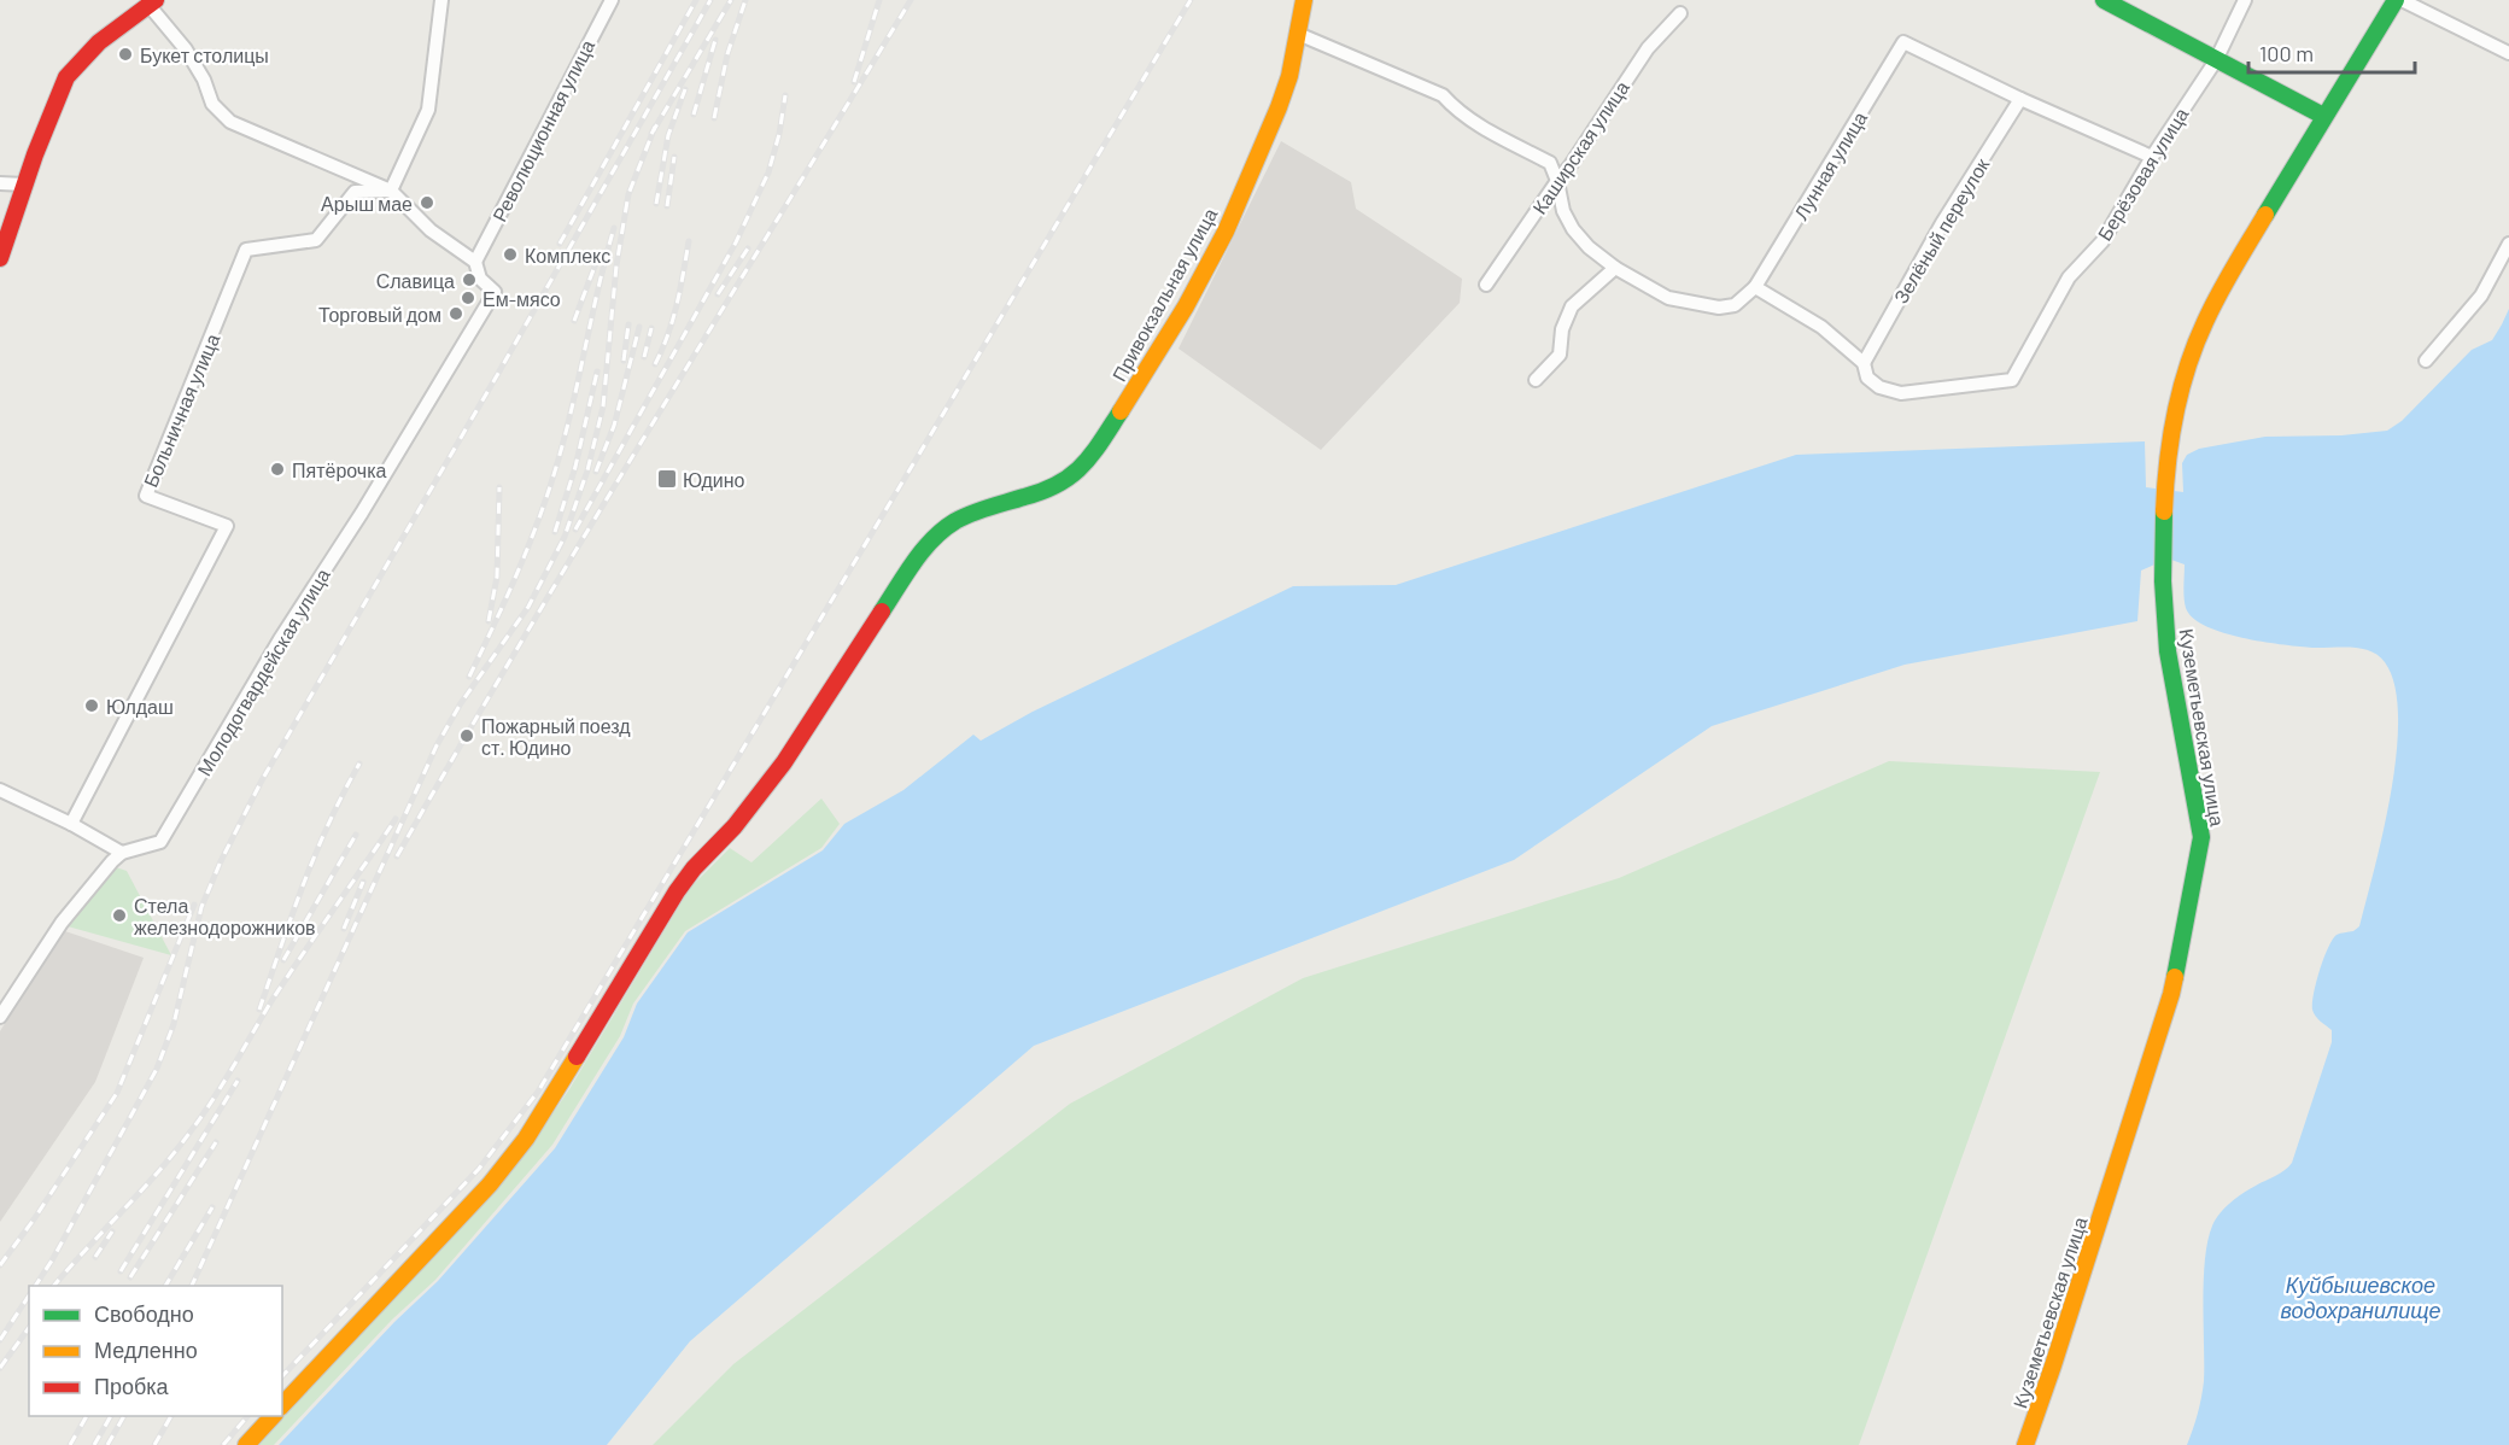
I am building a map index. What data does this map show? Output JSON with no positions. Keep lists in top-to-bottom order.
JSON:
{
  "streets": {
    "main road": ["Привокзальная улица", "Куземетьевская улица"],
    "street": [
      "Революционная улица",
      "Каширская улица",
      "Лунная улица",
      "Берёзовая улица",
      "Зелёный переулок",
      "Больничная улица",
      "Молодогвардейская улица"
    ]
  },
  "crossings": [
    ["Революционная улица", "Молодогвардейская улица"],
    ["Лунная улица", "Зелёный переулок"],
    ["Берёзовая улица", "Зелёный переулок"]
  ],
  "water": ["Куйбышевское водохранилище"],
  "places": {
    "other": [
      "Букет столицы",
      "Арыш мае",
      "Комплекс",
      "Славица",
      "Ем-мясо",
      "Торговый дом",
      "Пятёрочка",
      "Юлдаш",
      "Пожарный поезд ст. Юдино",
      "Стела железнодорожников"
    ],
    "transit": ["Юдино"]
  },
  "legend": ["Свободно", "Медленно", "Пробка"],
  "scale_bar": "100 m"
}
